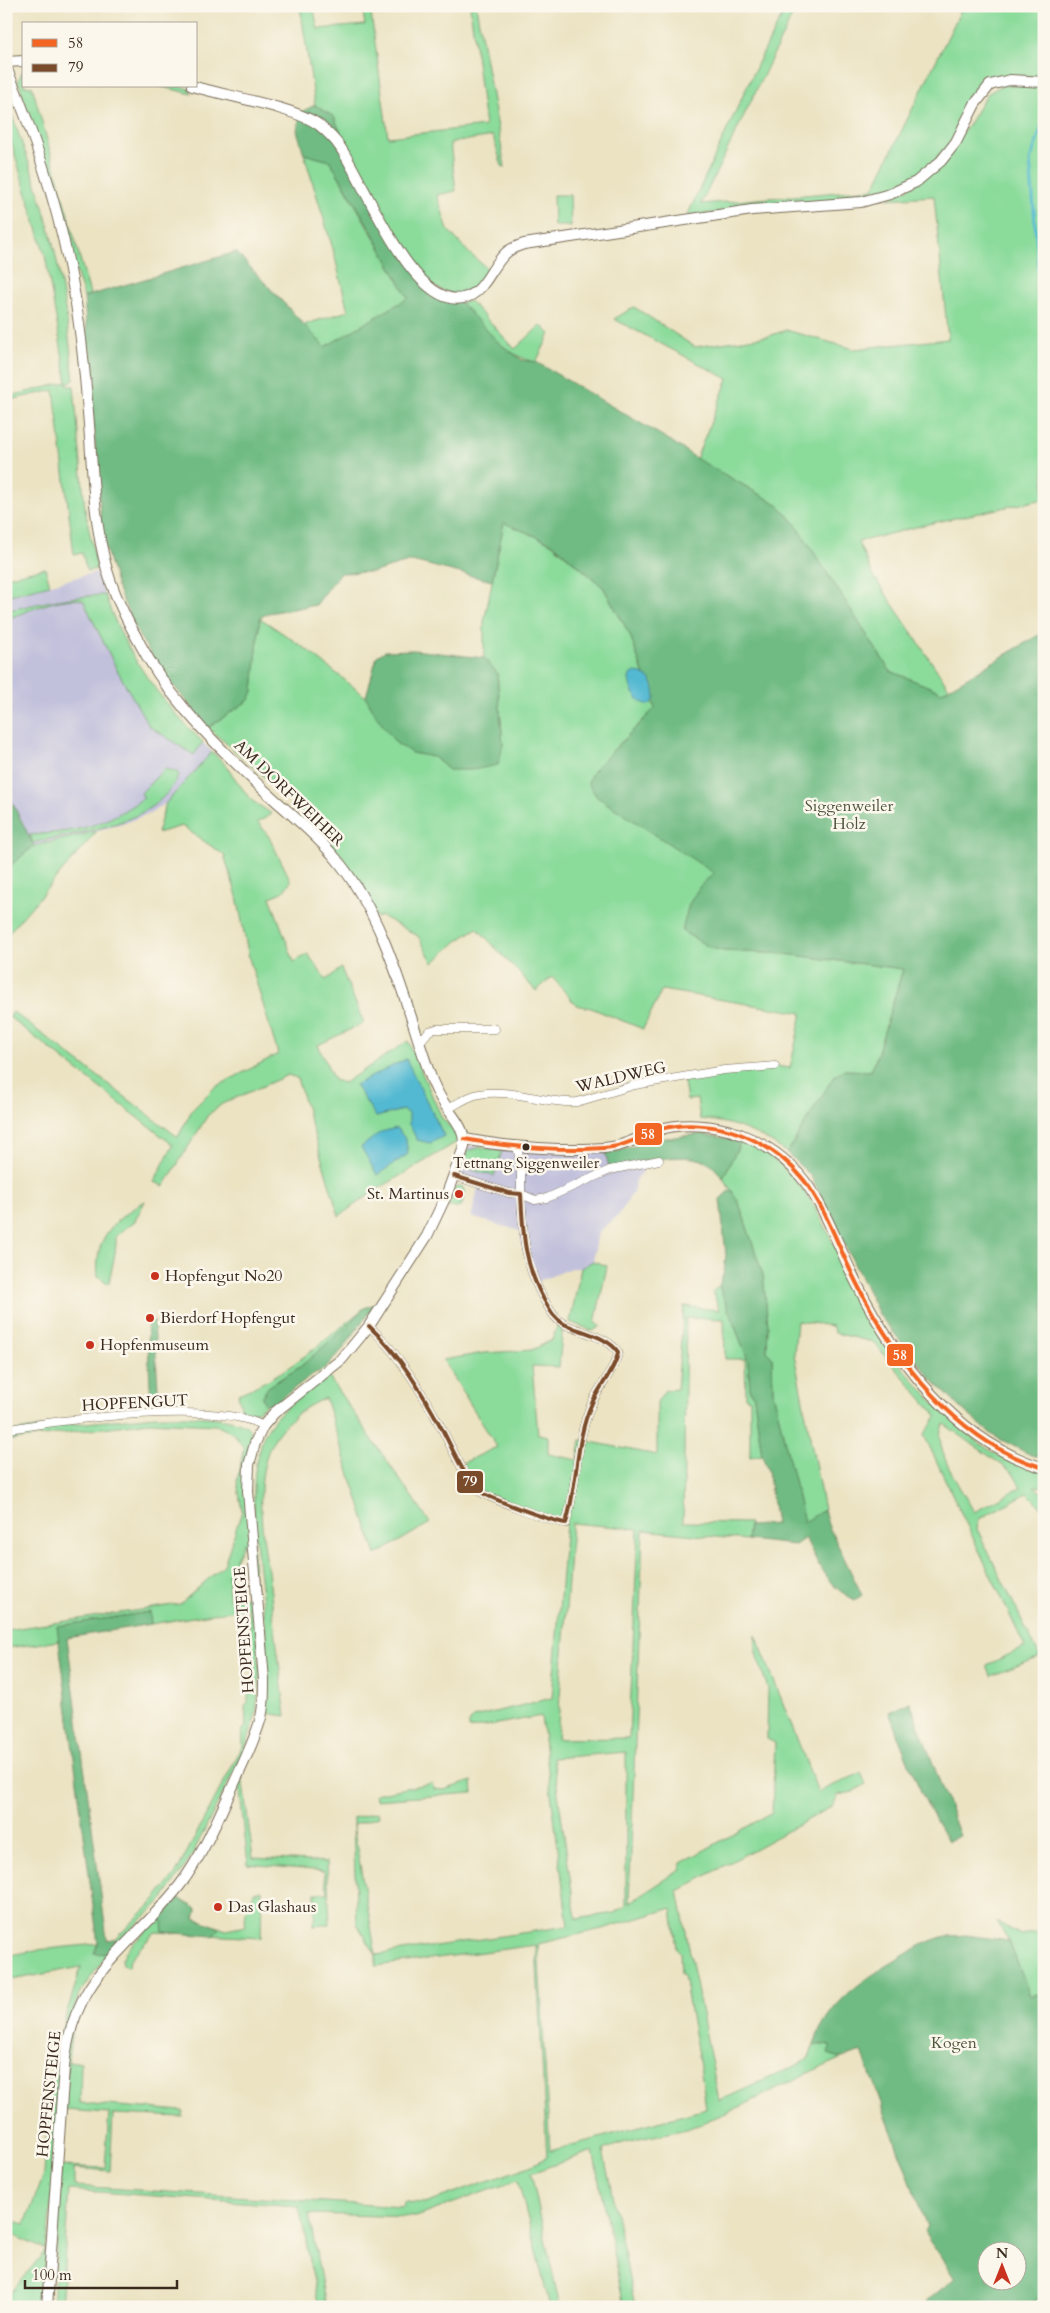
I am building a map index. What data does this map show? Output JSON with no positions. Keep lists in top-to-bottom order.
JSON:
{
  "streets": {
    "street": [
      "AM DORFWEIHER",
      "WALDWEG",
      "HOPFENGUT",
      "HOPFENSTEIGE"
    ]
  },
  "crossings": [
    ["AM DORFWEIHER", "WALDWEG"],
    ["AM DORFWEIHER", "HOPFENSTEIGE"],
    ["HOPFENGUT", "HOPFENSTEIGE"]
  ],
  "parks": ["Siggenweiler Holz", "Kogen"],
  "places": [
    "Tettnang Siggenweiler",
    "St. Martinus",
    "Hopfengut No20",
    "Bierdorf Hopfengut",
    "Hopfenmuseum",
    "Das Glashaus"
  ],
  "lines": ["transit line 58", "transit line 79"],
  "legend": ["58", "79"],
  "scale_bar": "100 m",
  "north": "top"
}
